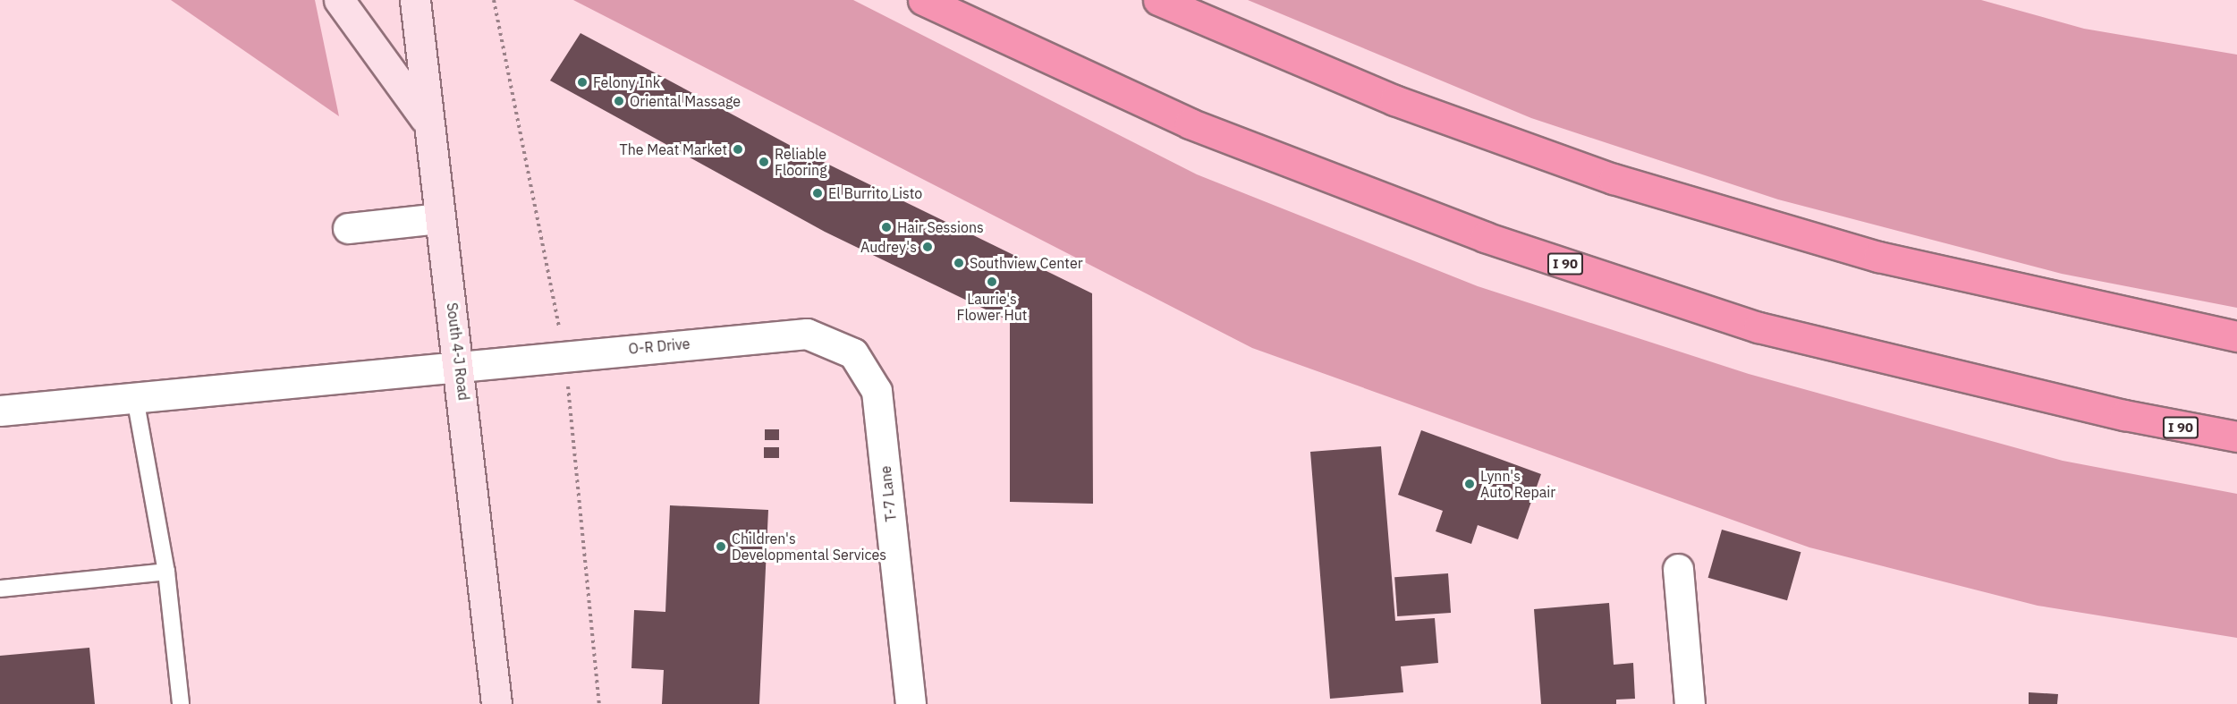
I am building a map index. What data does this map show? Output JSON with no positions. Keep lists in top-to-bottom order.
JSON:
{
  "streets": {
    "highway": ["I 90"],
    "main road": ["South 4-J Road"],
    "street": ["O-R Drive", "T-7 Lane"]
  },
  "crossings": [
    ["O-R Drive", "South 4-J Road"],
    ["O-R Drive", "T-7 Lane"]
  ],
  "places": [
    "Felony Ink",
    "Oriental Massage",
    "The Meat Market",
    "Reliable Flooring",
    "El Burrito Listo",
    "Hair Sessions",
    "Audrey's",
    "Southview Center",
    "Laurie's Flower Hut",
    "Lynn's Auto Repair",
    "Children's Developmental Services"
  ]
}
